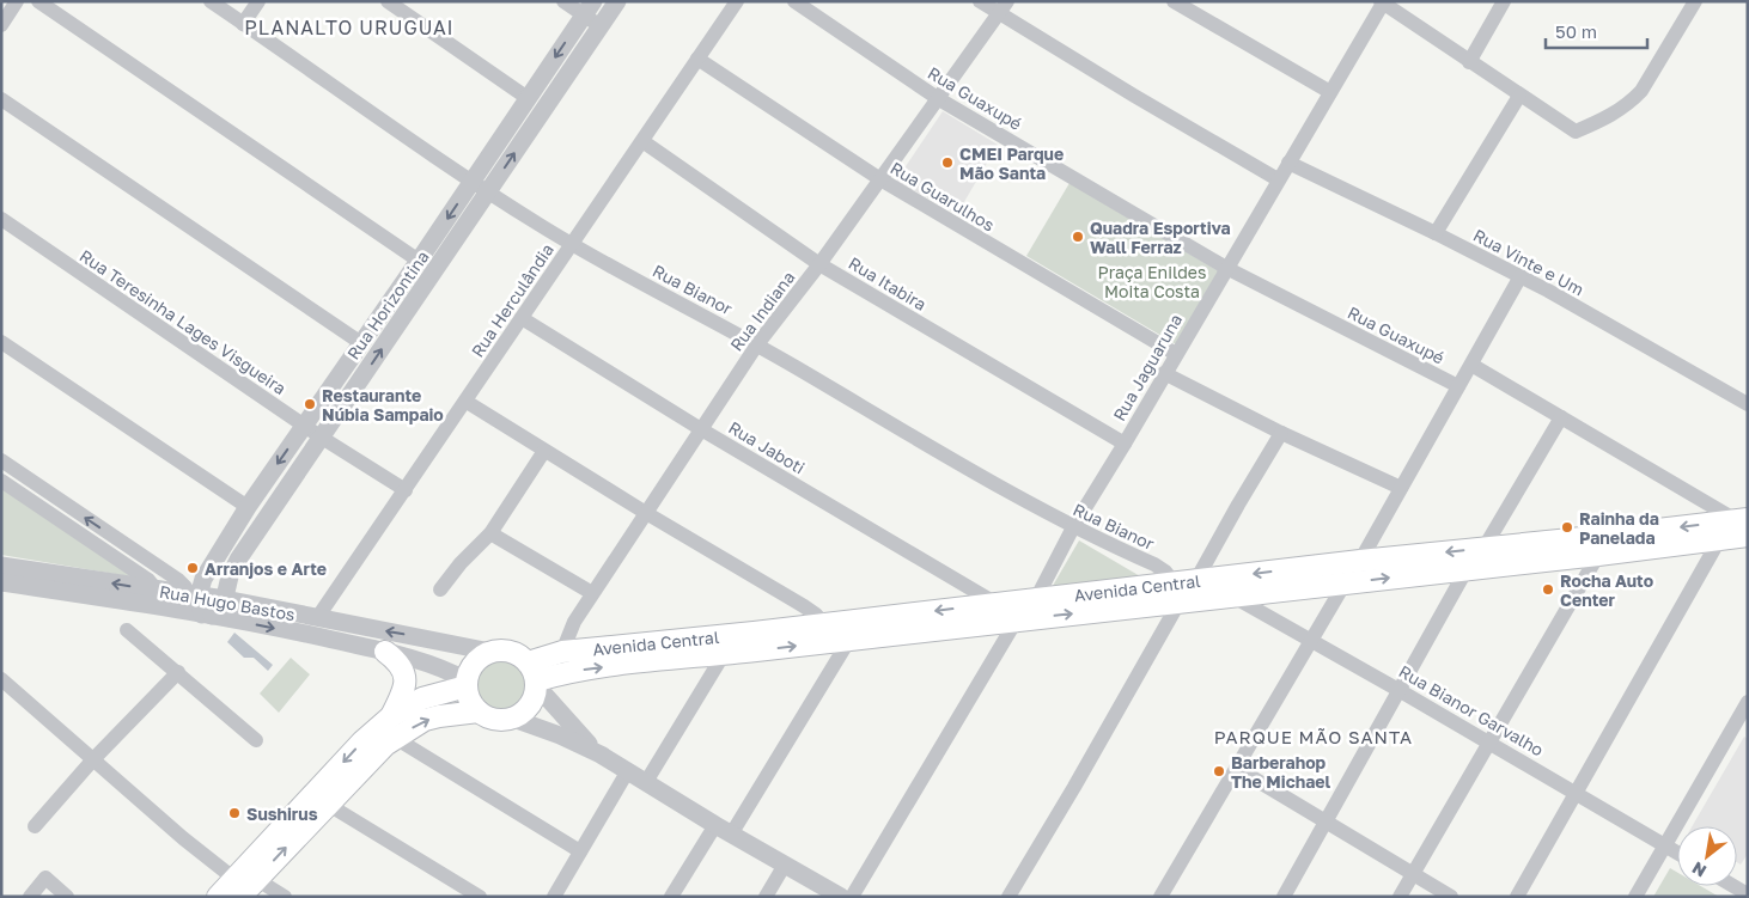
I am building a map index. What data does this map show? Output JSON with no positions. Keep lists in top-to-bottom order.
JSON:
{
  "streets": {
    "main road": ["Avenida Central"],
    "street": [
      "Rua Guaxupé",
      "Rua Guarulhos",
      "Rua Vinte e Um",
      "Rua Itabira",
      "Rua Bianor",
      "Rua Herculândia",
      "Rua Horizontina",
      "Rua Indiana",
      "Rua Teresinha Lages Visgueira",
      "Rua Jaguaruna",
      "Rua Jaboti",
      "Rua Hugo Bastos",
      "Rua Bianor Garvalho"
    ]
  },
  "crossings": [
    ["Rua Guaxupé", "Rua Indiana"],
    ["Rua Guaxupé", "Rua Jaguaruna"],
    ["Rua Guarulhos", "Rua Herculândia"],
    ["Rua Guarulhos", "Rua Indiana"],
    ["Rua Guarulhos", "Rua Jaguaruna"],
    ["Rua Vinte e Um", "Rua Jaguaruna"],
    ["Rua Itabira", "Rua Herculândia"],
    ["Rua Itabira", "Rua Indiana"],
    ["Rua Itabira", "Rua Jaguaruna"],
    ["Rua Bianor", "Rua Herculândia"],
    ["Rua Bianor", "Rua Horizontina"],
    ["Rua Bianor", "Rua Indiana"],
    ["Rua Bianor", "Rua Jaguaruna"],
    ["Rua Bianor", "Avenida Central"],
    ["Rua Herculândia", "Rua Teresinha Lages Visgueira"],
    ["Rua Herculândia", "Rua Jaboti"],
    ["Rua Herculândia", "Rua Hugo Bastos"],
    ["Rua Horizontina", "Rua Teresinha Lages Visgueira"],
    ["Rua Horizontina", "Rua Hugo Bastos"],
    ["Rua Indiana", "Rua Jaboti"],
    ["Rua Indiana", "Avenida Central"],
    ["Rua Jaguaruna", "Avenida Central"],
    ["Rua Jaboti", "Avenida Central"],
    ["Avenida Central", "Rua Hugo Bastos"],
    ["Avenida Central", "Rua Bianor Garvalho"]
  ],
  "districts": ["PLANALTO URUGUAI", "PARQUE MÃO SANTA"],
  "parks": ["Praça Enildes Moita Costa"],
  "places": [
    "CMEI Parque Mão Santa",
    "Quadra Esportiva Wall Ferraz",
    "Restaurante Núbia Sampaio",
    "Rainha da Panelada",
    "Arranjos e Arte",
    "Rocha Auto Center",
    "Barberahop The Michael",
    "Sushirus"
  ],
  "scale_bar": "50 m",
  "north": "bottom left"
}
